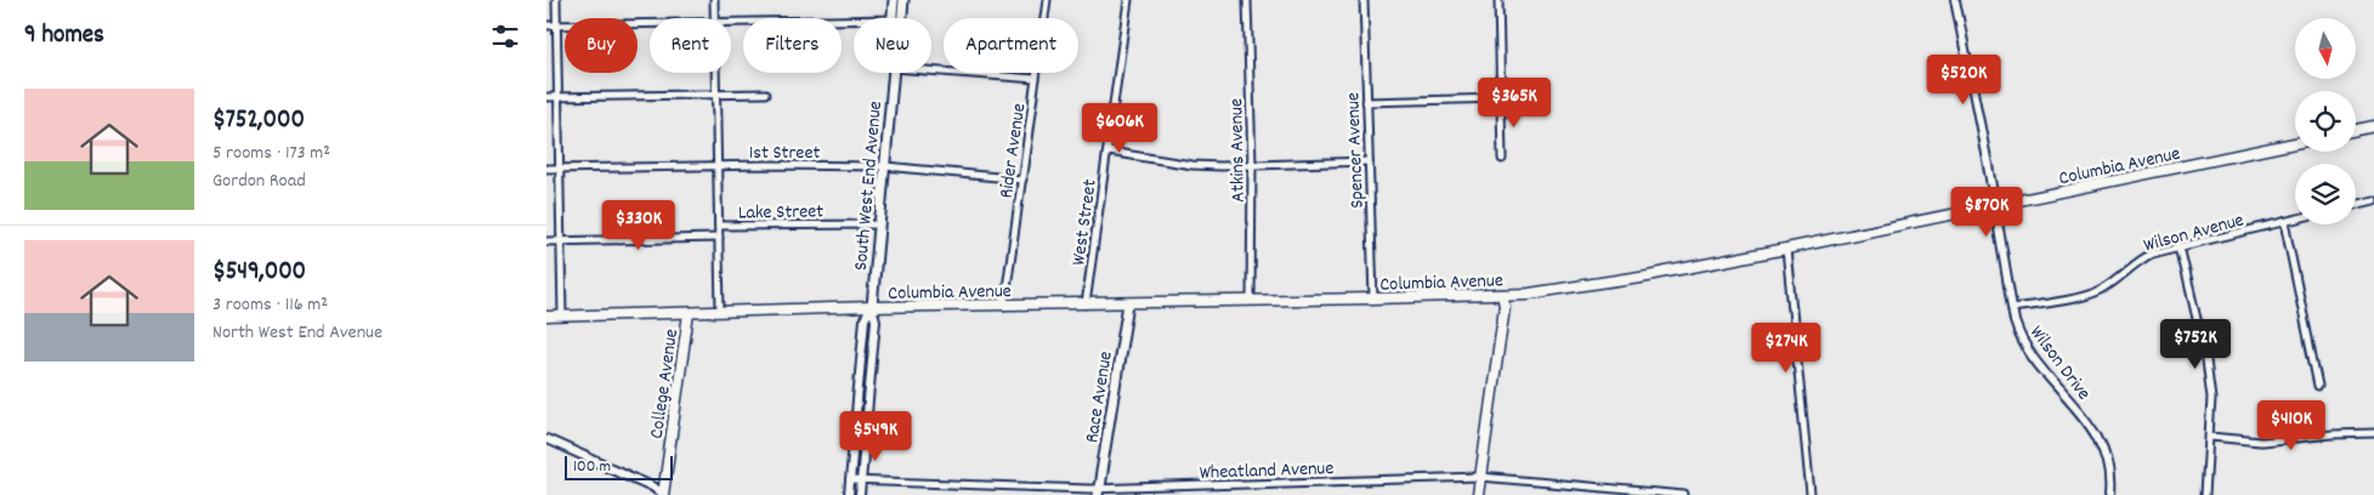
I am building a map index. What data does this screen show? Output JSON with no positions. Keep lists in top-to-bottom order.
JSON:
{
  "streets": {
    "main road": [
      "Columbia Avenue",
      "South West End Avenue",
      "College Avenue",
      "Race Avenue"
    ],
    "street": [
      "1st Street",
      "Rider Avenue",
      "Atkins Avenue",
      "Spencer Avenue",
      "Lake Street",
      "West Street",
      "Wilson Avenue",
      "Wilson Drive",
      "Wheatland Avenue"
    ]
  },
  "crossings": [
    ["1st Street", "Rider Avenue"],
    ["1st Street", "South West End Avenue"],
    ["Rider Avenue", "Columbia Avenue"],
    ["Atkins Avenue", "Columbia Avenue"],
    ["Spencer Avenue", "Columbia Avenue"],
    ["Columbia Avenue", "South West End Avenue"],
    ["Columbia Avenue", "West Street"],
    ["Columbia Avenue", "Wilson Drive"],
    ["Columbia Avenue", "College Avenue"],
    ["Columbia Avenue", "Race Avenue"],
    ["South West End Avenue", "Lake Street"],
    ["Wilson Avenue", "Wilson Drive"],
    ["Race Avenue", "Wheatland Avenue"]
  ],
  "scale_bar": "100 m",
  "north": "bottom",
  "page": {
    "heading": "9 homes",
    "chip": [
      "Buy",
      "Rent",
      "Filters",
      "New",
      "Apartment"
    ],
    "price": [
      "$520K",
      "$365K",
      "$606K",
      "$870K",
      "$330K",
      "$752K",
      "$274K",
      "$410K",
      "$549K"
    ],
    "list": [
      {
        "name": "$752,000",
        "note": "5 rooms · 173 m² · Gordon Road"
      },
      {
        "name": "$549,000",
        "note": "3 rooms · 116 m² · North West End Avenue"
      }
    ],
    "scale": "100 m"
  }
}
